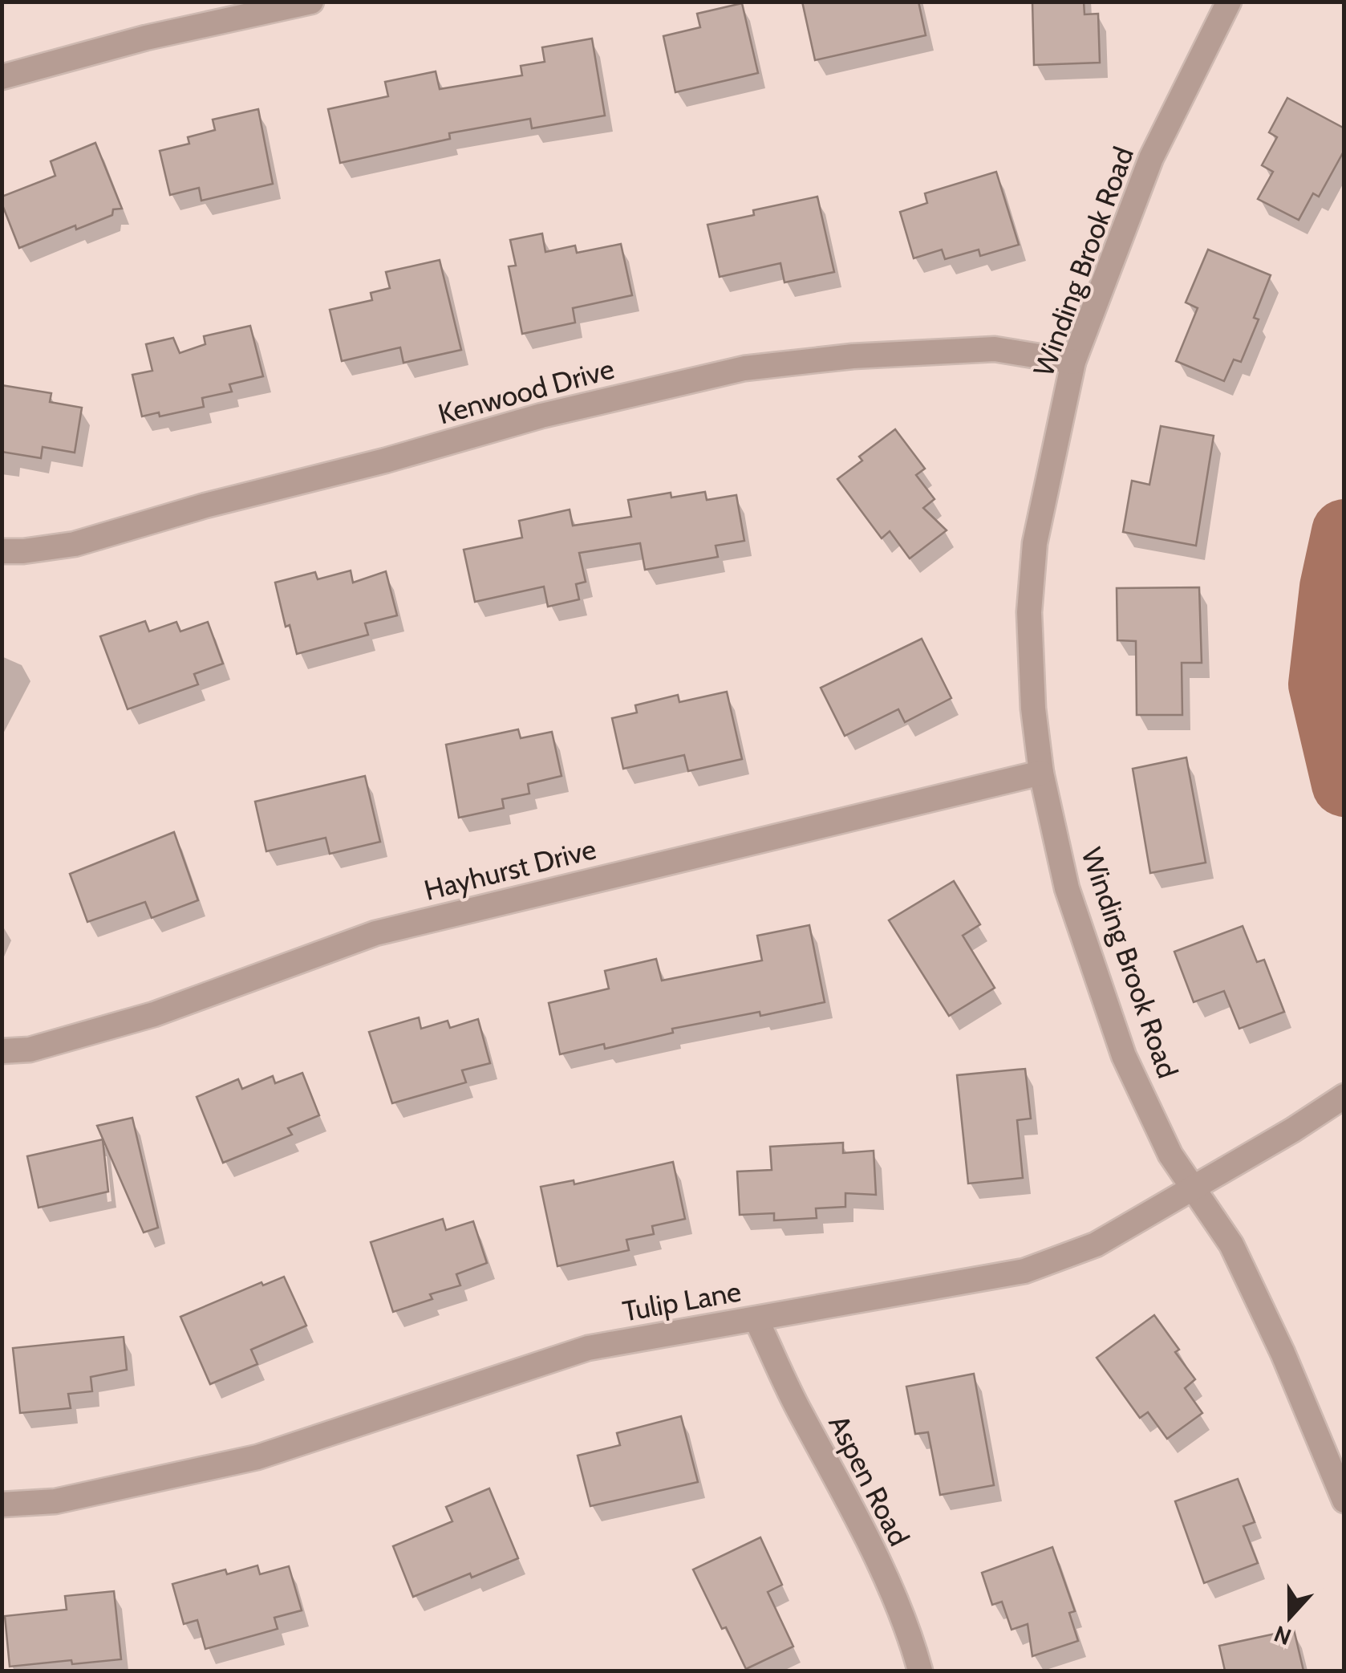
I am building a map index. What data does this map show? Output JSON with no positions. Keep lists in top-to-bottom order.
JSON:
{
  "streets": {
    "street": [
      "Winding Brook Road",
      "Kenwood Drive",
      "Hayhurst Drive",
      "Tulip Lane",
      "Aspen Road"
    ]
  },
  "crossings": [
    ["Winding Brook Road", "Kenwood Drive"],
    ["Winding Brook Road", "Hayhurst Drive"],
    ["Winding Brook Road", "Tulip Lane"],
    ["Tulip Lane", "Aspen Road"]
  ],
  "north": "bottom"
}
